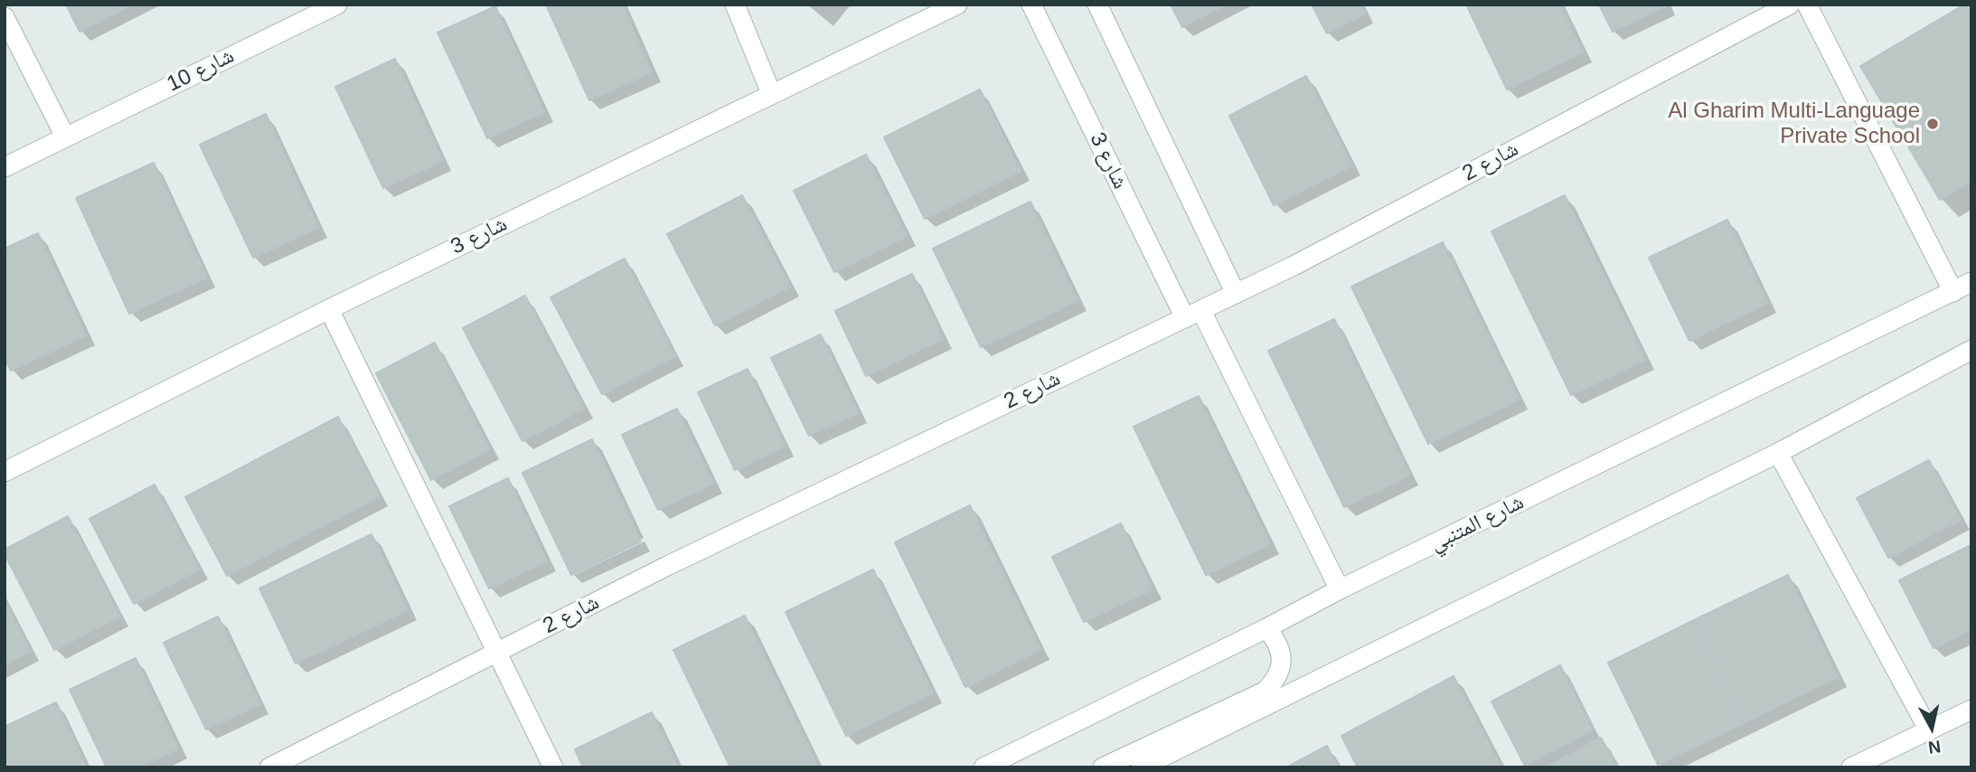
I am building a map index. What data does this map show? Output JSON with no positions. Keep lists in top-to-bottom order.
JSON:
{
  "streets": {
    "street": [
      "شارع 10",
      "شارع 3",
      "شارع 2",
      "شارع المتنبي"
    ]
  },
  "crossings": [
    ["شارع 3", "شارع 2"],
    ["شارع 3", "شارع المتنبي"]
  ],
  "places": ["Al Gharim Multi-Language Private School"],
  "north": "bottom"
}
